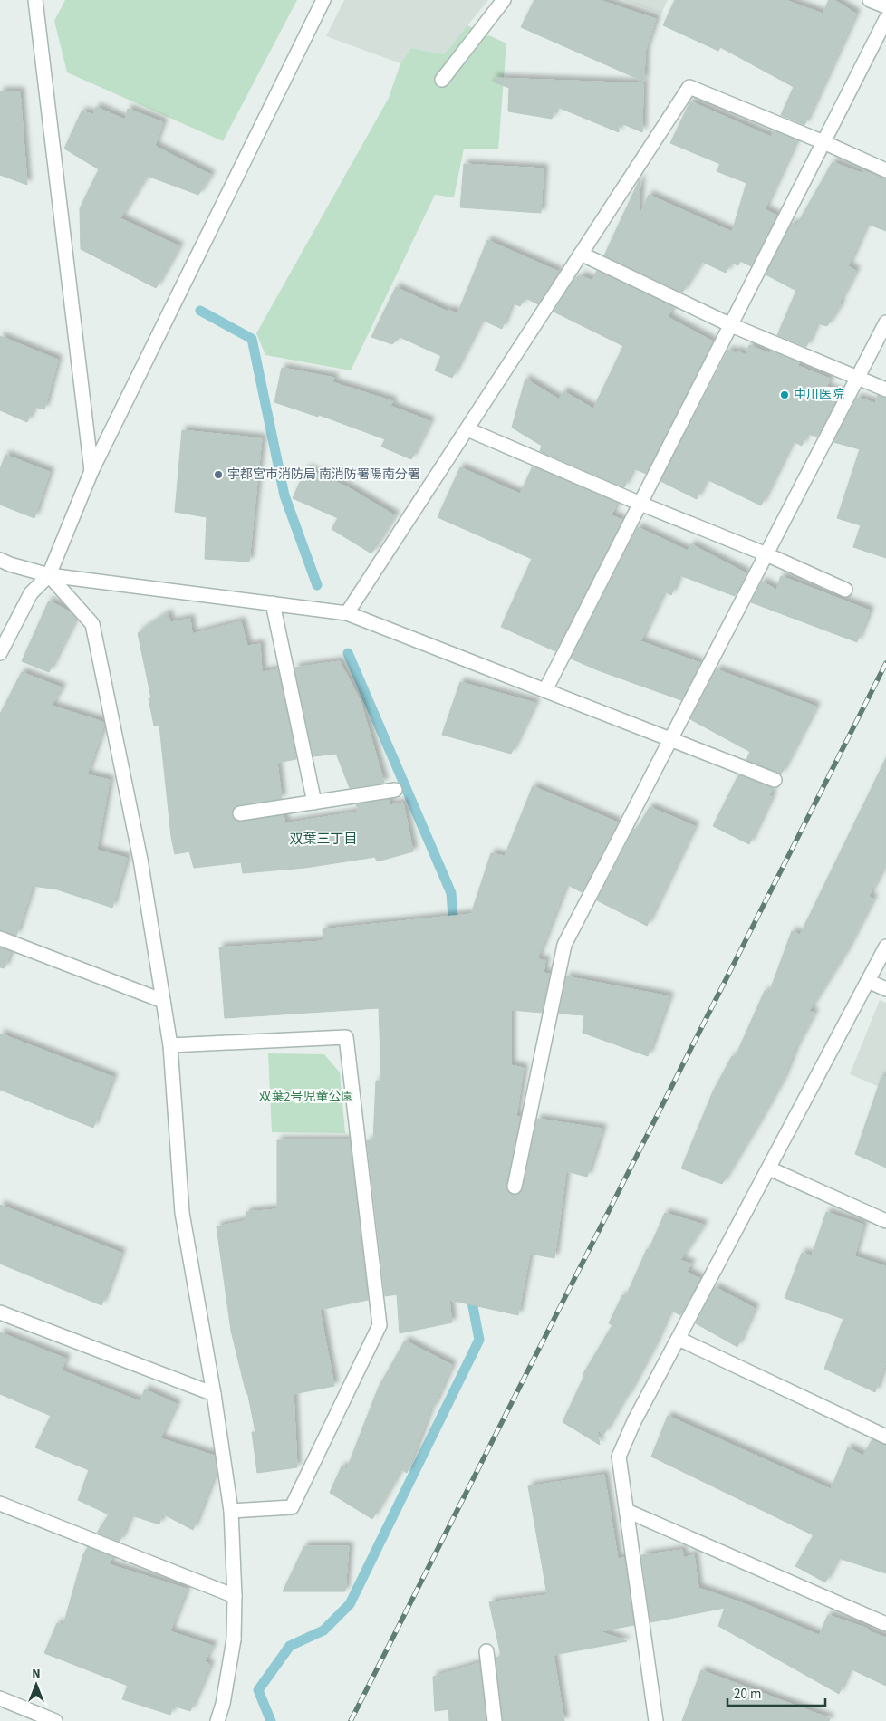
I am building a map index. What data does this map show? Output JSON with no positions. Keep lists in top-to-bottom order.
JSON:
{
  "districts": ["双葉三丁目"],
  "parks": ["双葉2号児童公園"],
  "places": ["中川医院", "宇都宮市消防局 南消防署陽南分署"],
  "scale_bar": "20 m",
  "north": "top"
}
